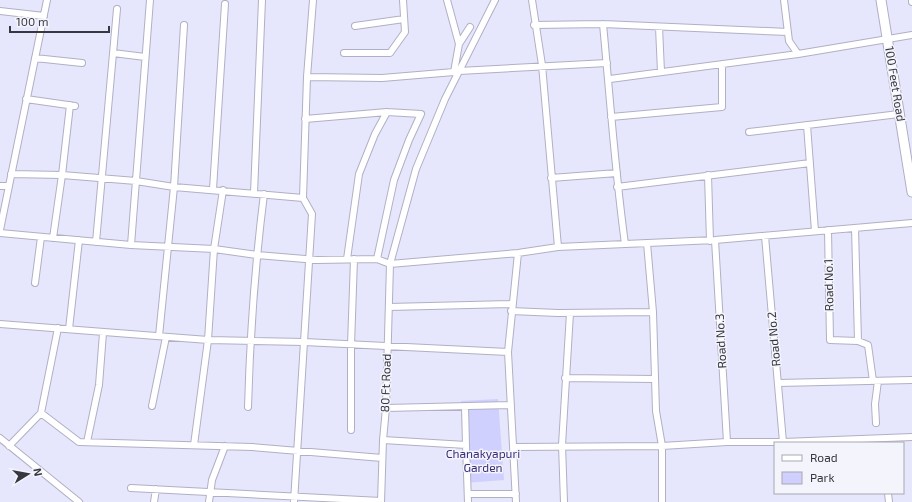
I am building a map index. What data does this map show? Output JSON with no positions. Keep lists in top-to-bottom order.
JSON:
{
  "streets": {
    "main road": ["100 Feet Road"],
    "street": [
      "Road No.1",
      "Road No.2",
      "Road No.3",
      "80 Ft Road"
    ]
  },
  "parks": ["Chanakyapuri Garden"],
  "legend": ["Road", "Park"],
  "scale_bar": "100 m",
  "north": "right"
}
